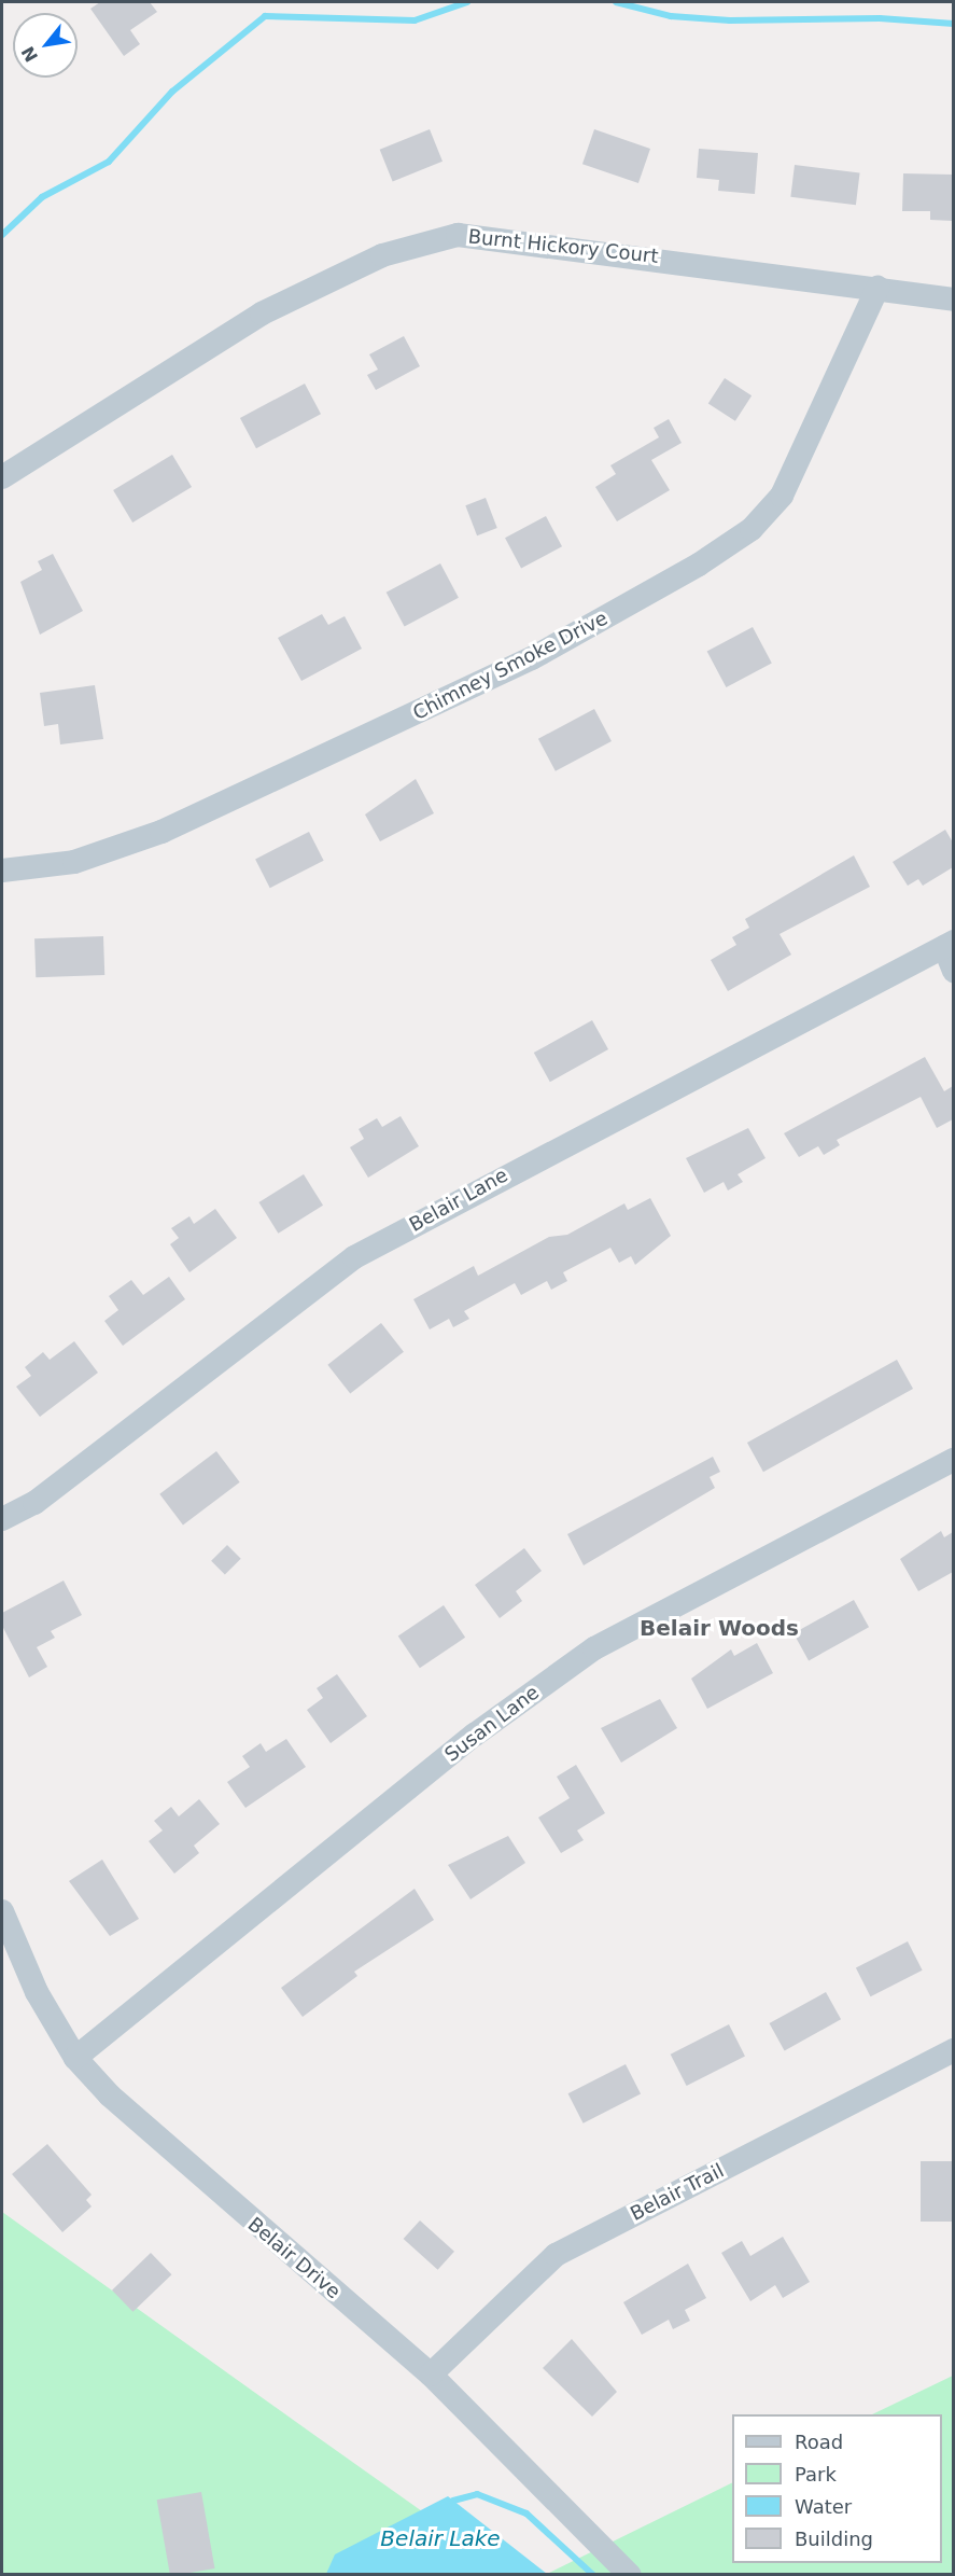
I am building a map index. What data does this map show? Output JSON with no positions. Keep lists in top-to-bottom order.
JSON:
{
  "streets": {
    "street": [
      "Burnt Hickory Court",
      "Chimney Smoke Drive",
      "Belair Lane",
      "Susan Lane",
      "Belair Trail",
      "Belair Drive"
    ]
  },
  "crossings": [
    ["Burnt Hickory Court", "Chimney Smoke Drive"],
    ["Susan Lane", "Belair Drive"],
    ["Belair Trail", "Belair Drive"]
  ],
  "districts": ["Belair Woods"],
  "water": ["Belair Lake"],
  "legend": [
    "Road",
    "Park",
    "Water",
    "Building"
  ],
  "north": "bottom left"
}
